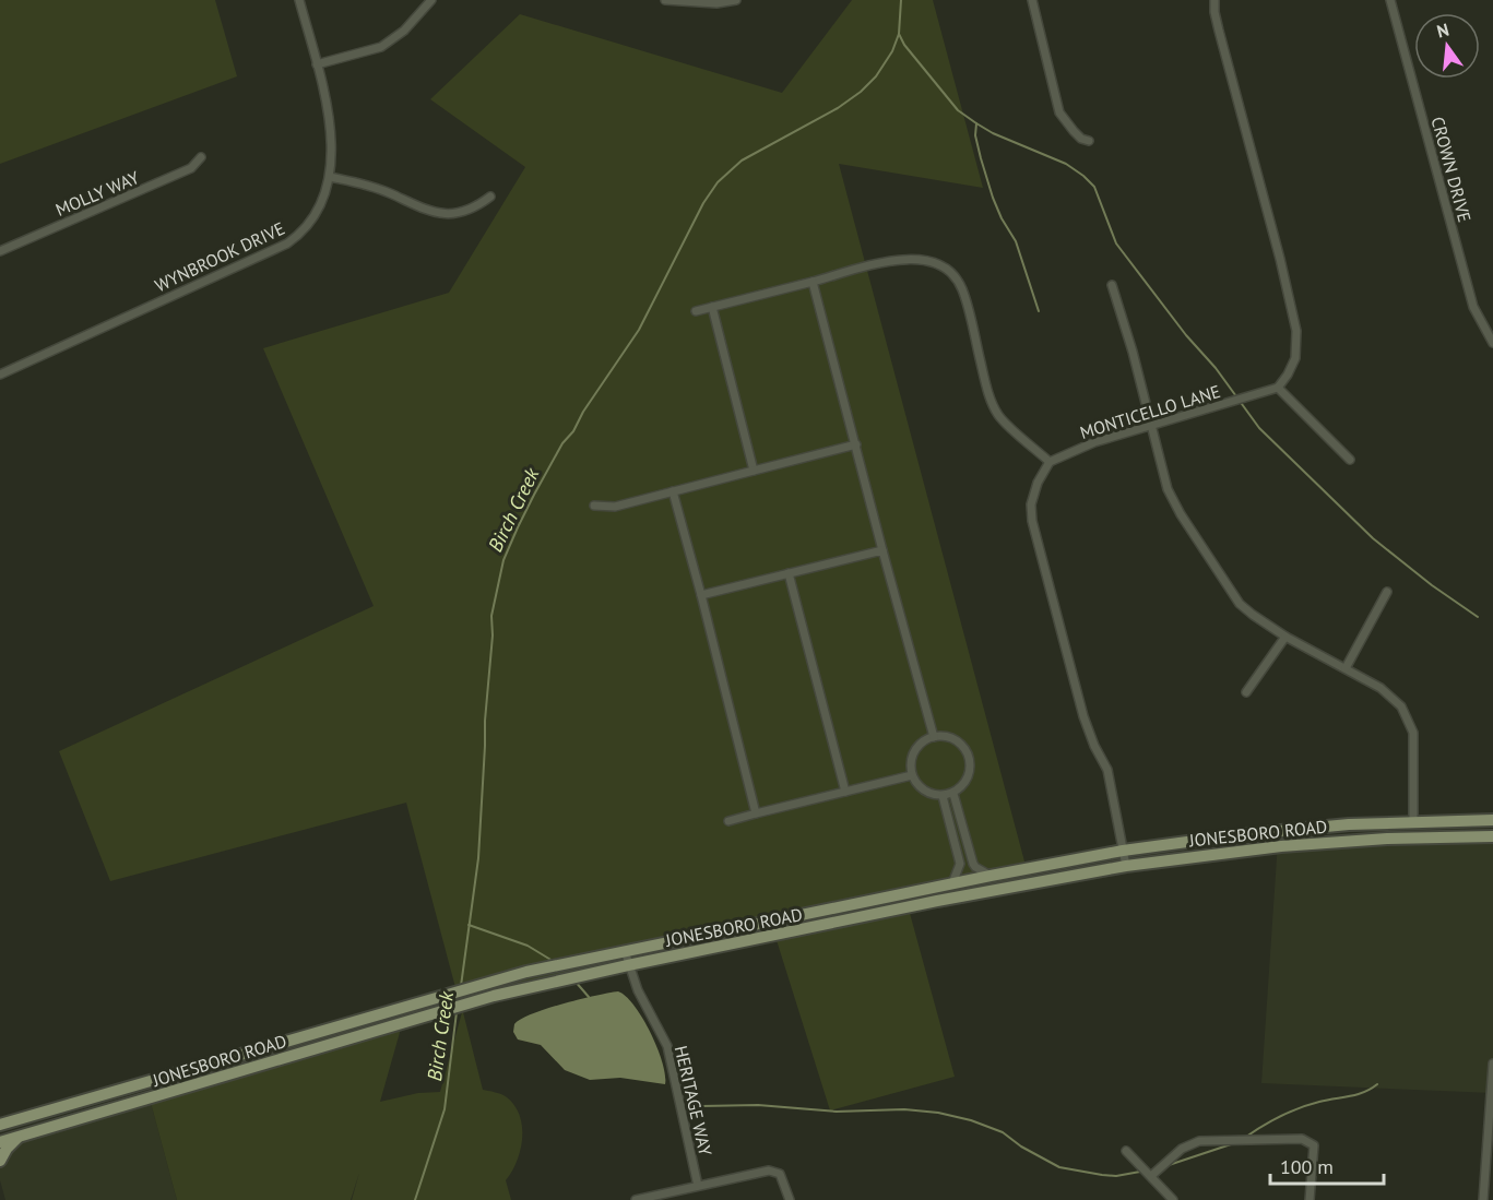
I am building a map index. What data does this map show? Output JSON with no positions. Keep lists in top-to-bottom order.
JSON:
{
  "streets": {
    "main road": ["JONESBORO ROAD"],
    "street": [
      "CROWN DRIVE",
      "MOLLY WAY",
      "WYNBROOK DRIVE",
      "MONTICELLO LANE",
      "HERITAGE WAY"
    ]
  },
  "crossings": [
    ["JONESBORO ROAD", "HERITAGE WAY"]
  ],
  "water": ["Birch Creek"],
  "scale_bar": "100 m",
  "north": "top"
}
